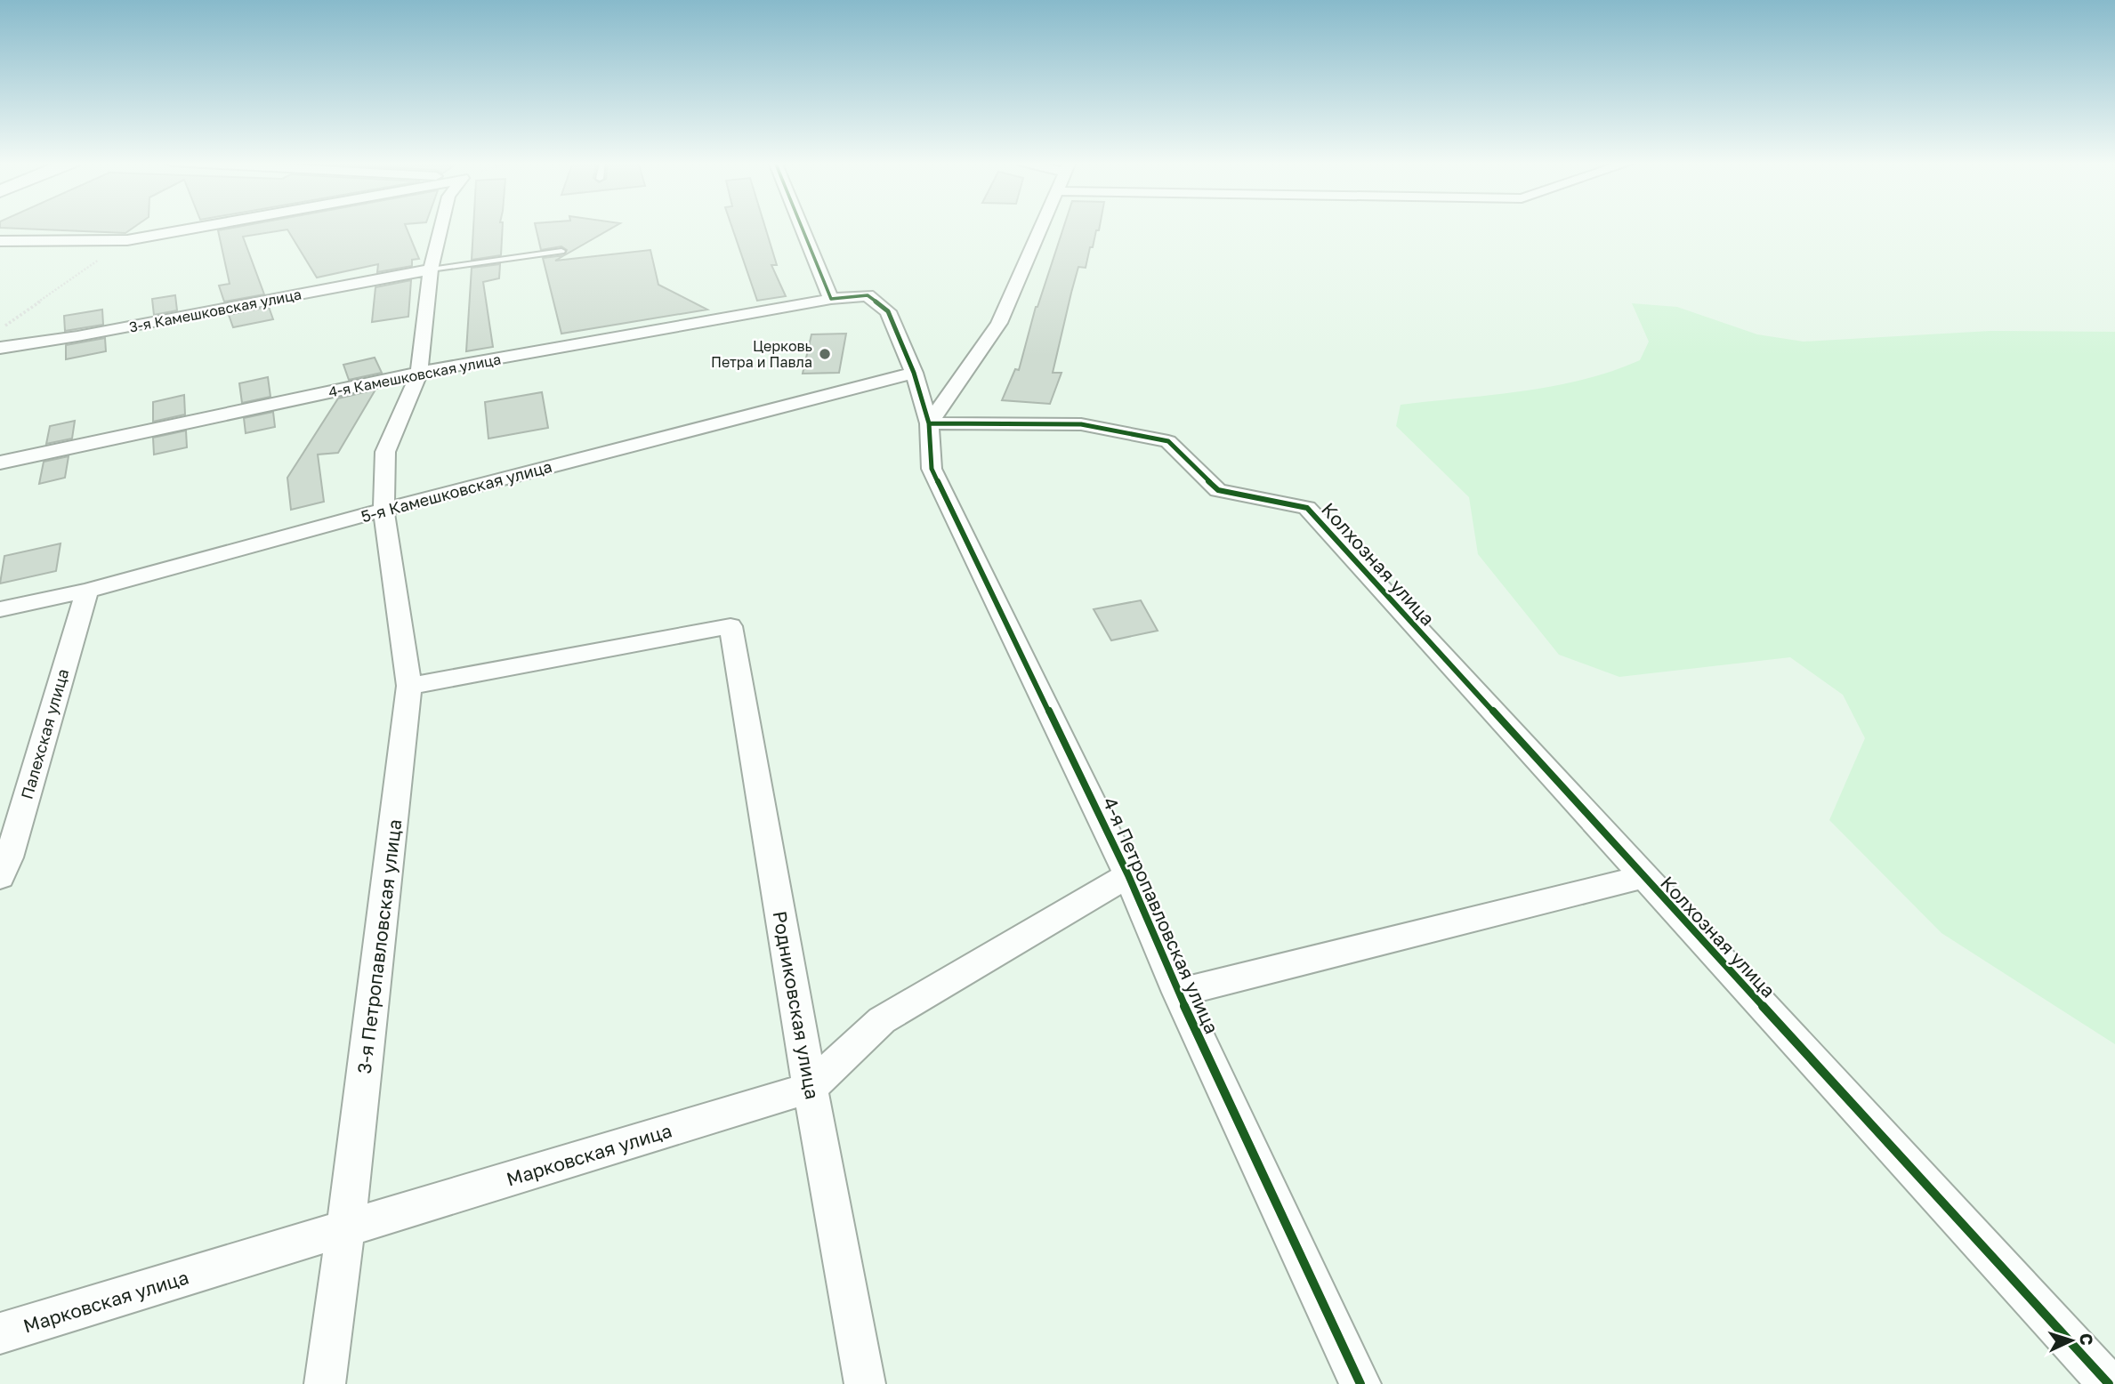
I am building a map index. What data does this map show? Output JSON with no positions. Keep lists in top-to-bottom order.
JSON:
{
  "streets": {
    "street": [
      "3-я Камешковская улица",
      "4-я Камешковская улица",
      "5-я Камешковская улица",
      "Колхозная улица",
      "Палехская улица",
      "4-я Петропавловская улица",
      "3-я Петропавловская улица",
      "Родниковская улица",
      "Марковская улица"
    ]
  },
  "crossings": [
    ["3-я Камешковская улица", "3-я Петропавловская улица"],
    ["4-я Камешковская улица", "5-я Камешковская улица"],
    ["4-я Камешковская улица", "4-я Петропавловская улица"],
    ["4-я Камешковская улица", "3-я Петропавловская улица"],
    ["5-я Камешковская улица", "Палехская улица"],
    ["5-я Камешковская улица", "4-я Петропавловская улица"],
    ["5-я Камешковская улица", "3-я Петропавловская улица"],
    ["Колхозная улица", "4-я Петропавловская улица"],
    ["4-я Петропавловская улица", "Марковская улица"],
    ["3-я Петропавловская улица", "Родниковская улица"],
    ["3-я Петропавловская улица", "Марковская улица"],
    ["Родниковская улица", "Марковская улица"]
  ],
  "places": ["Церковь Петра и Павла"],
  "north": "right"
}
